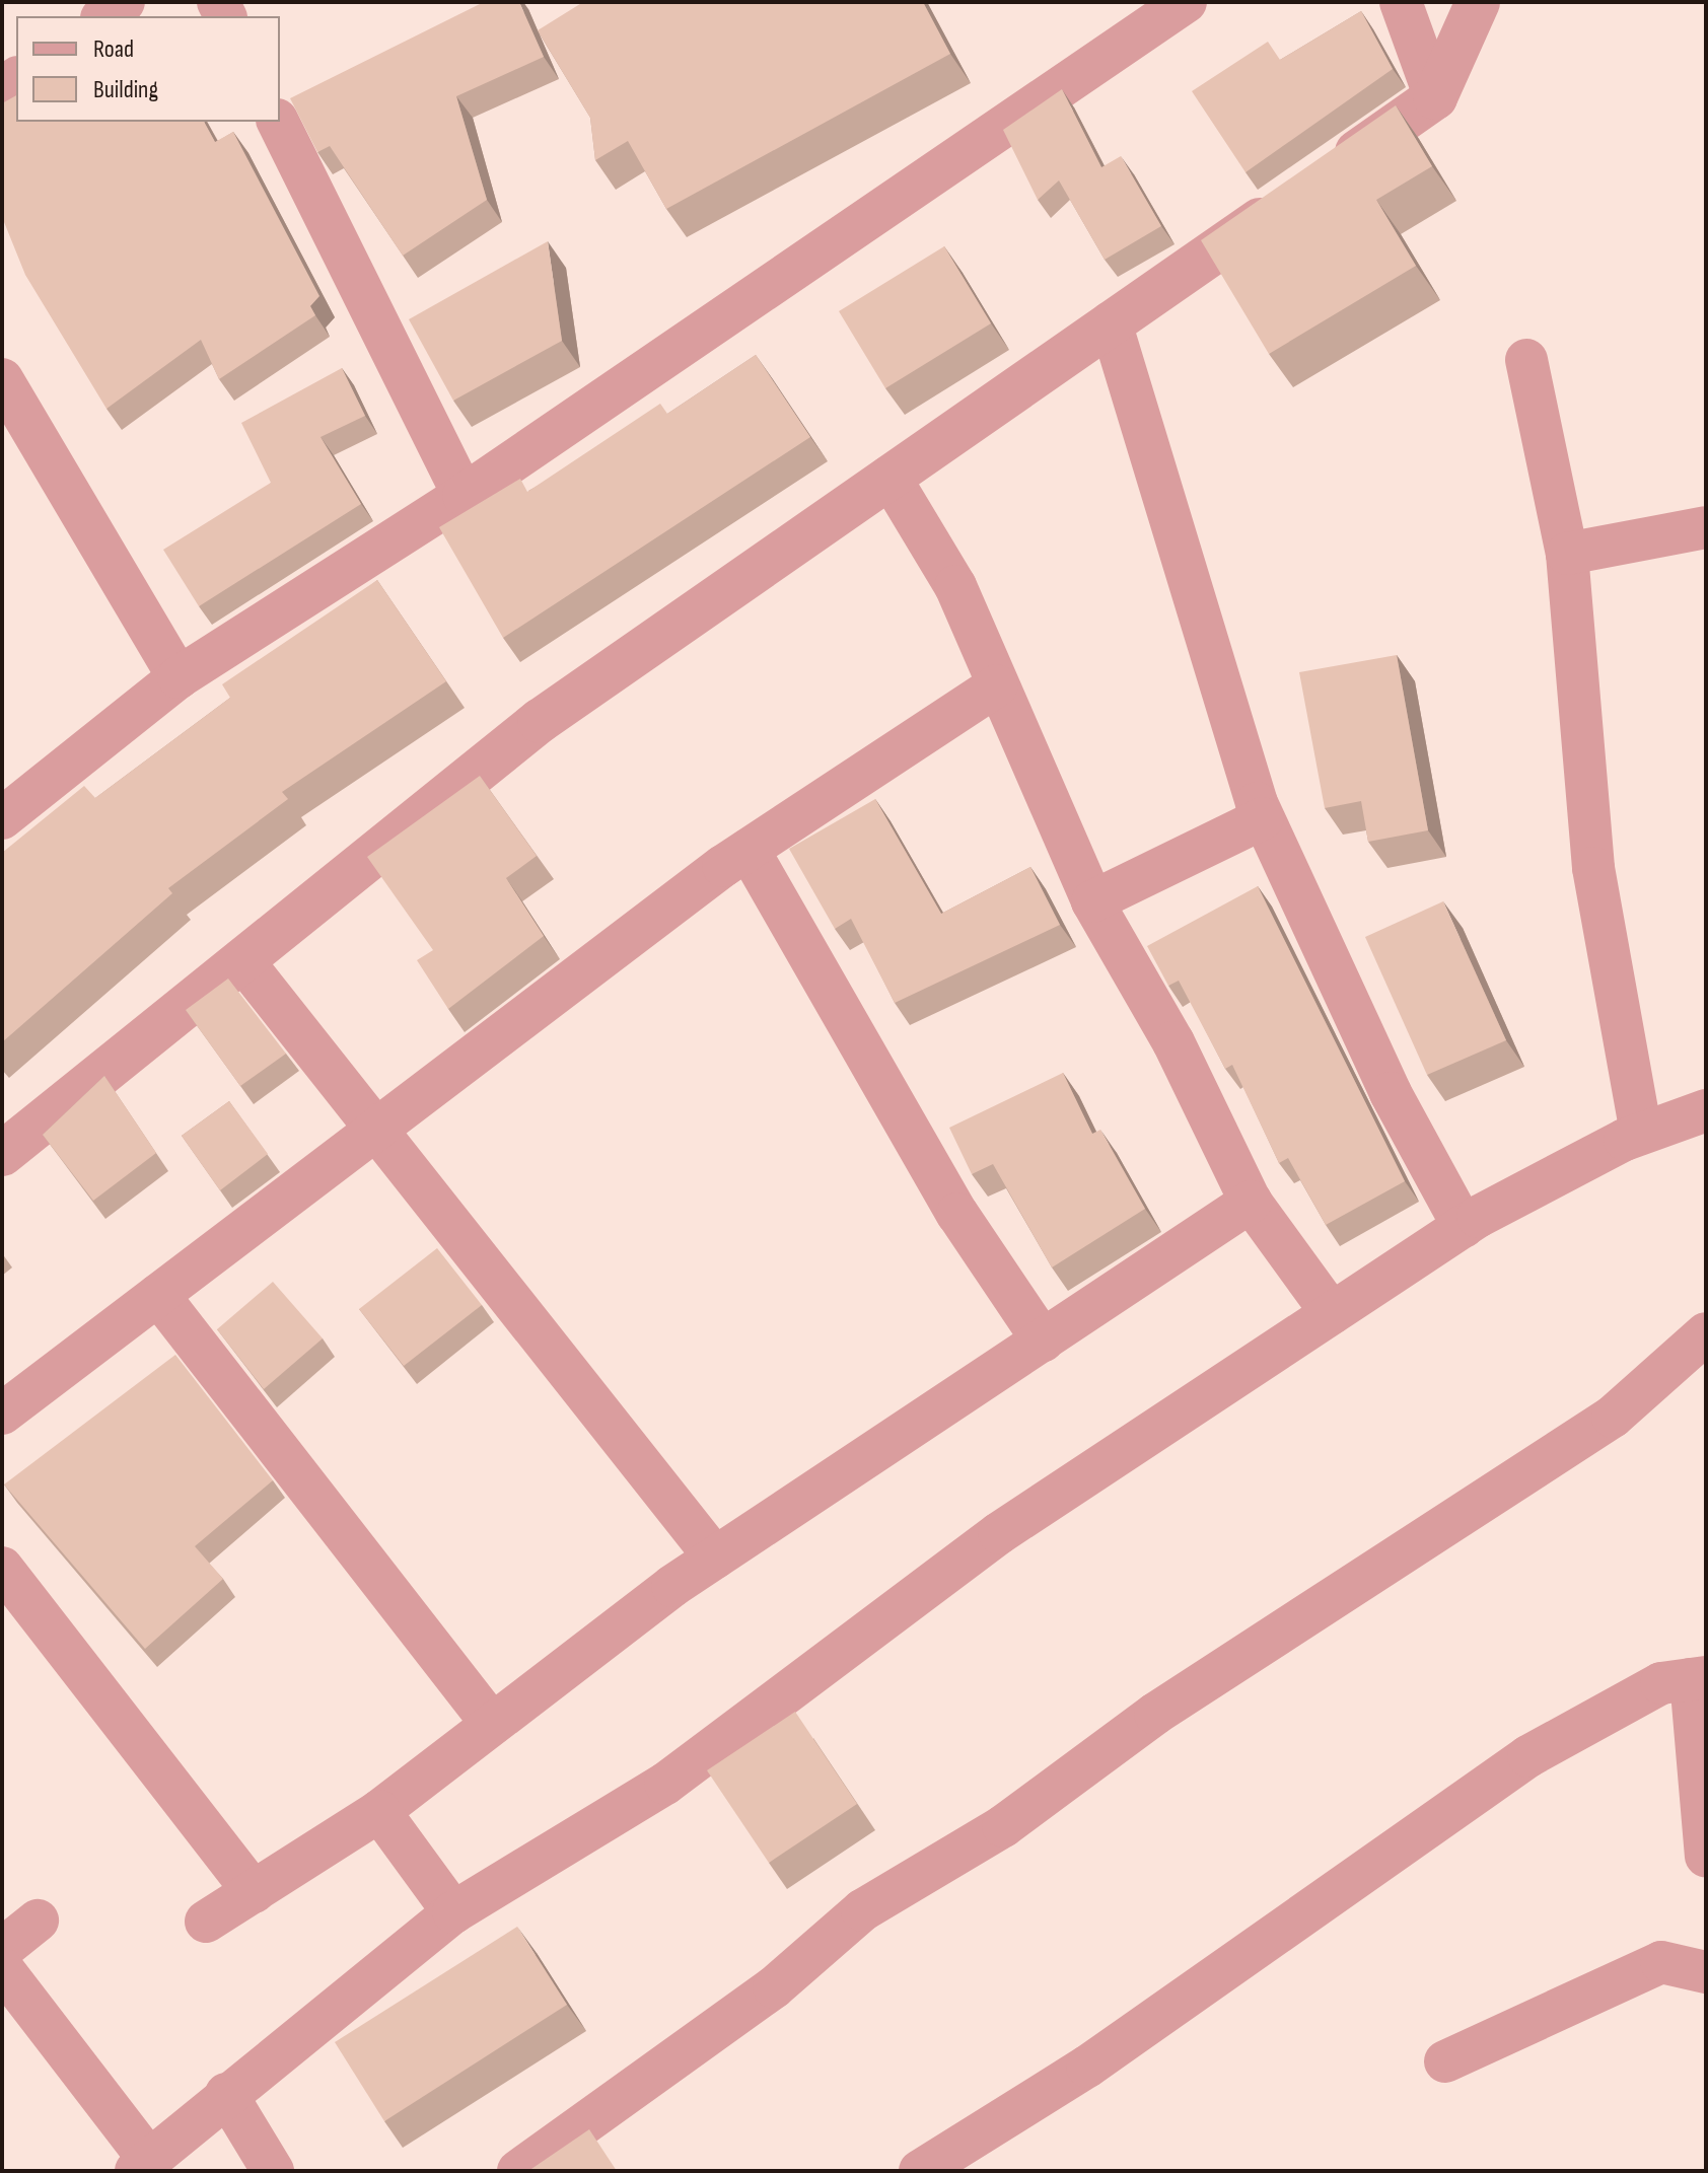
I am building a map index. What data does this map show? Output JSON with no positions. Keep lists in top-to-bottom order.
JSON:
{
  "legend": ["Road", "Building"]
}
